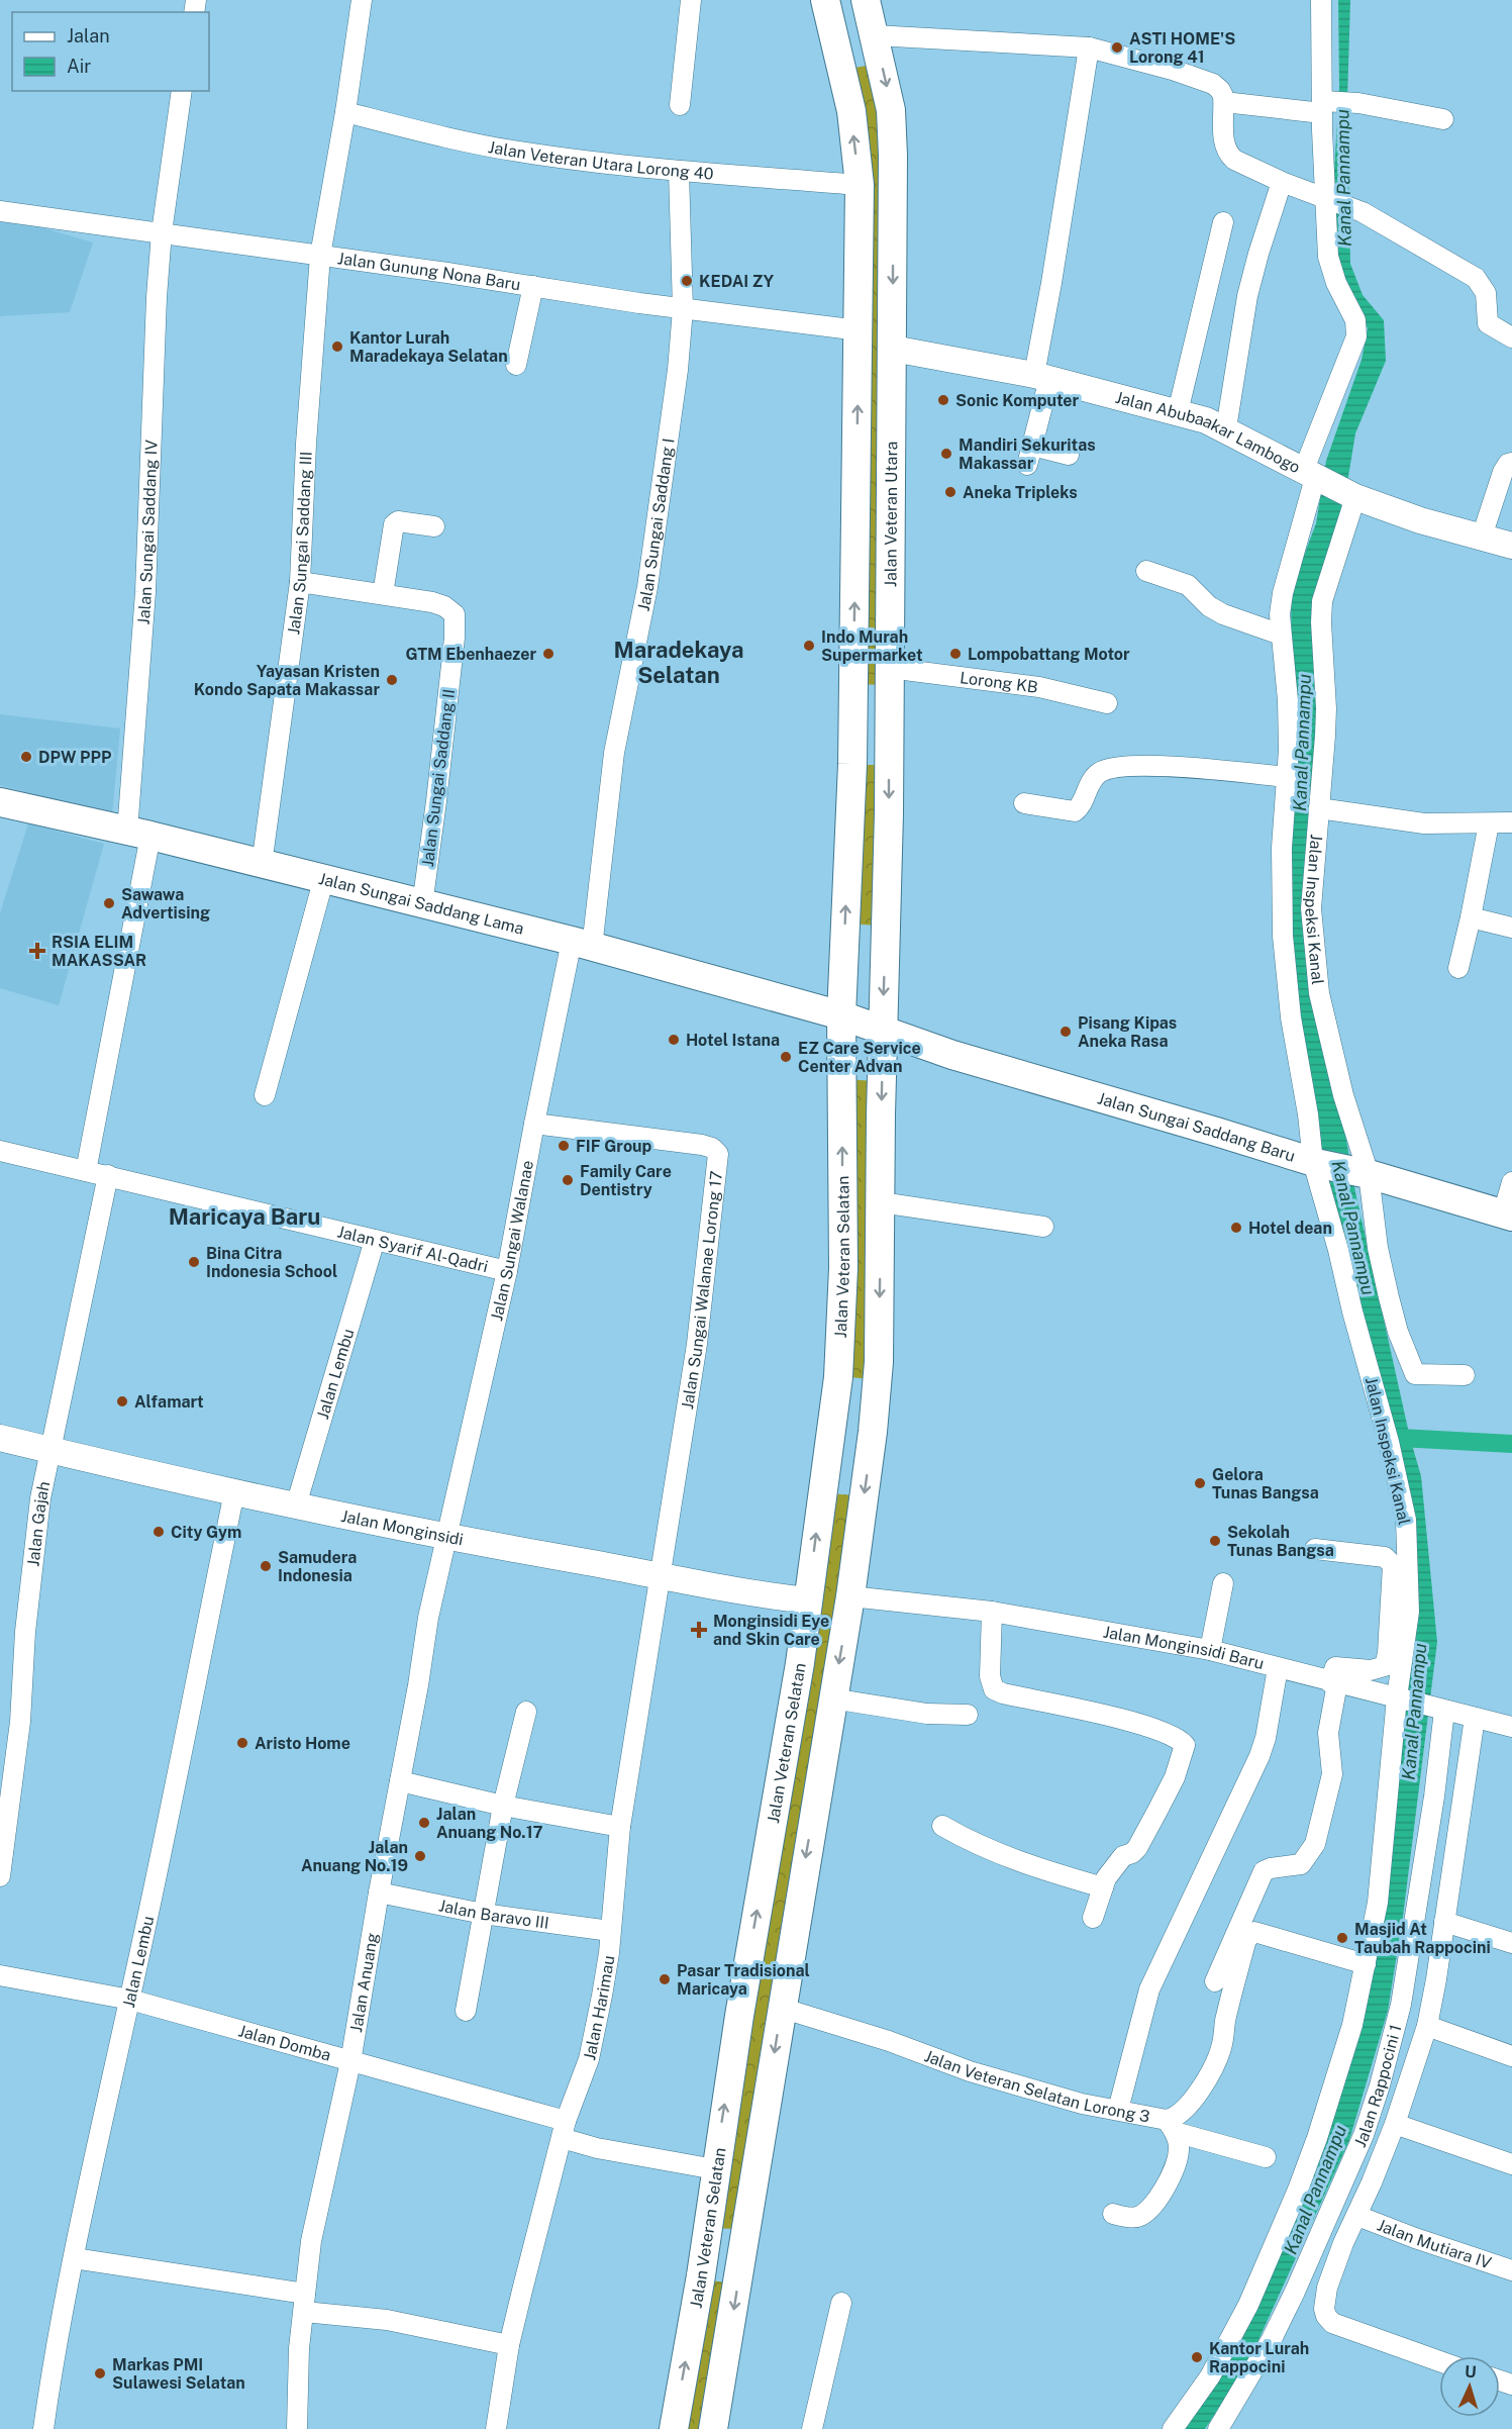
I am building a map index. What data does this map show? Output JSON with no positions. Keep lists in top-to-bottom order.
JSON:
{
  "streets": {
    "main road": [
      "Jalan Veteran Utara",
      "Jalan Sungai Saddang Lama",
      "Jalan Sungai Saddang Baru",
      "Jalan Veteran Selatan"
    ],
    "street": [
      "Jalan Veteran Utara Lorong 40",
      "Jalan Gunung Nona Baru",
      "Jalan Abubaakar Lambogo",
      "Jalan Sungai Saddang I",
      "Jalan Sungai Saddang IV",
      "Jalan Sungai Saddang III",
      "Lorong KB",
      "Jalan Sungai Saddang II",
      "Jalan Inspeksi Kanal",
      "Jalan Sungai Walanae",
      "Jalan Syarif Al-Qadri",
      "Jalan Sungai Walanae Lorong 17",
      "Jalan Lembu",
      "Jalan Gajah",
      "Jalan Monginsidi",
      "Jalan Monginsidi Baru",
      "Jalan Baravo III",
      "Jalan Anuang",
      "Jalan Harimau",
      "Jalan Domba",
      "Jalan Veteran Selatan Lorong 3",
      "Jalan Rappocini 1",
      "Jalan Mutiara IV"
    ]
  },
  "crossings": [
    ["Jalan Veteran Utara Lorong 40", "Jalan Sungai Saddang I"],
    ["Jalan Veteran Utara Lorong 40", "Jalan Sungai Saddang III"],
    ["Jalan Gunung Nona Baru", "Jalan Sungai Saddang I"],
    ["Jalan Gunung Nona Baru", "Jalan Sungai Saddang IV"],
    ["Jalan Gunung Nona Baru", "Jalan Sungai Saddang III"],
    ["Jalan Abubaakar Lambogo", "Jalan Veteran Utara"],
    ["Jalan Abubaakar Lambogo", "Jalan Inspeksi Kanal"],
    ["Jalan Veteran Utara", "Lorong KB"],
    ["Jalan Veteran Utara", "Jalan Sungai Saddang Baru"],
    ["Jalan Sungai Saddang I", "Jalan Sungai Saddang Lama"],
    ["Jalan Sungai Saddang I", "Jalan Sungai Walanae"],
    ["Jalan Sungai Saddang IV", "Jalan Sungai Saddang Lama"],
    ["Jalan Sungai Saddang IV", "Jalan Syarif Al-Qadri"],
    ["Jalan Sungai Saddang III", "Jalan Sungai Saddang Lama"],
    ["Jalan Sungai Saddang II", "Jalan Sungai Saddang Lama"],
    ["Jalan Sungai Saddang Lama", "Jalan Sungai Saddang Baru"],
    ["Jalan Sungai Saddang Lama", "Jalan Sungai Walanae"],
    ["Jalan Sungai Saddang Lama", "Jalan Veteran Selatan"],
    ["Jalan Inspeksi Kanal", "Jalan Sungai Saddang Baru"],
    ["Jalan Inspeksi Kanal", "Jalan Monginsidi Baru"],
    ["Jalan Inspeksi Kanal", "Jalan Veteran Selatan Lorong 3"],
    ["Jalan Sungai Saddang Baru", "Jalan Veteran Selatan"],
    ["Jalan Sungai Walanae", "Jalan Syarif Al-Qadri"],
    ["Jalan Sungai Walanae", "Jalan Sungai Walanae Lorong 17"],
    ["Jalan Sungai Walanae", "Jalan Monginsidi"],
    ["Jalan Sungai Walanae", "Jalan Anuang"],
    ["Jalan Syarif Al-Qadri", "Jalan Lembu"],
    ["Jalan Syarif Al-Qadri", "Jalan Gajah"],
    ["Jalan Veteran Selatan", "Jalan Monginsidi"],
    ["Jalan Veteran Selatan", "Jalan Domba"],
    ["Jalan Sungai Walanae Lorong 17", "Jalan Monginsidi"],
    ["Jalan Sungai Walanae Lorong 17", "Jalan Harimau"],
    ["Jalan Lembu", "Jalan Monginsidi"],
    ["Jalan Lembu", "Jalan Domba"],
    ["Jalan Gajah", "Jalan Monginsidi"],
    ["Jalan Monginsidi", "Jalan Anuang"],
    ["Jalan Monginsidi", "Jalan Harimau"],
    ["Jalan Monginsidi Baru", "Jalan Rappocini 1"],
    ["Jalan Baravo III", "Jalan Anuang"],
    ["Jalan Baravo III", "Jalan Harimau"],
    ["Jalan Anuang", "Jalan Domba"],
    ["Jalan Harimau", "Jalan Domba"]
  ],
  "districts": ["Maradekaya Selatan", "Maricaya Baru"],
  "water": ["Kanal Pannampu"],
  "places": {
    "other": [
      "ASTI HOME'S Lorong 41",
      "KEDAI ZY",
      "Kantor Lurah Maradekaya Selatan",
      "Sonic Komputer",
      "Mandiri Sekuritas Makassar",
      "Aneka Tripleks",
      "Indo Murah Supermarket",
      "GTM Ebenhaezer",
      "Lompobattang Motor",
      "Yayasan Kristen Kondo Sapata Makassar",
      "DPW PPP",
      "Sawawa Advertising",
      "Pisang Kipas Aneka Rasa",
      "Hotel Istana",
      "EZ Care Service Center Advan",
      "FIF Group",
      "Family Care Dentistry",
      "Hotel dean",
      "Bina Citra Indonesia School",
      "Alfamart",
      "Gelora Tunas Bangsa",
      "City Gym",
      "Sekolah Tunas Bangsa",
      "Samudera Indonesia",
      "Aristo Home",
      "Jalan Anuang No.17",
      "Jalan Anuang No.19",
      "Masjid At Taubah Rappocini",
      "Pasar Tradisional Maricaya",
      "Kantor Lurah Rappocini",
      "Markas PMI Sulawesi Selatan"
    ],
    "health": ["RSIA ELIM MAKASSAR", "Monginsidi Eye and Skin Care"]
  },
  "legend": ["Jalan", "Air"],
  "north": "top"
}
